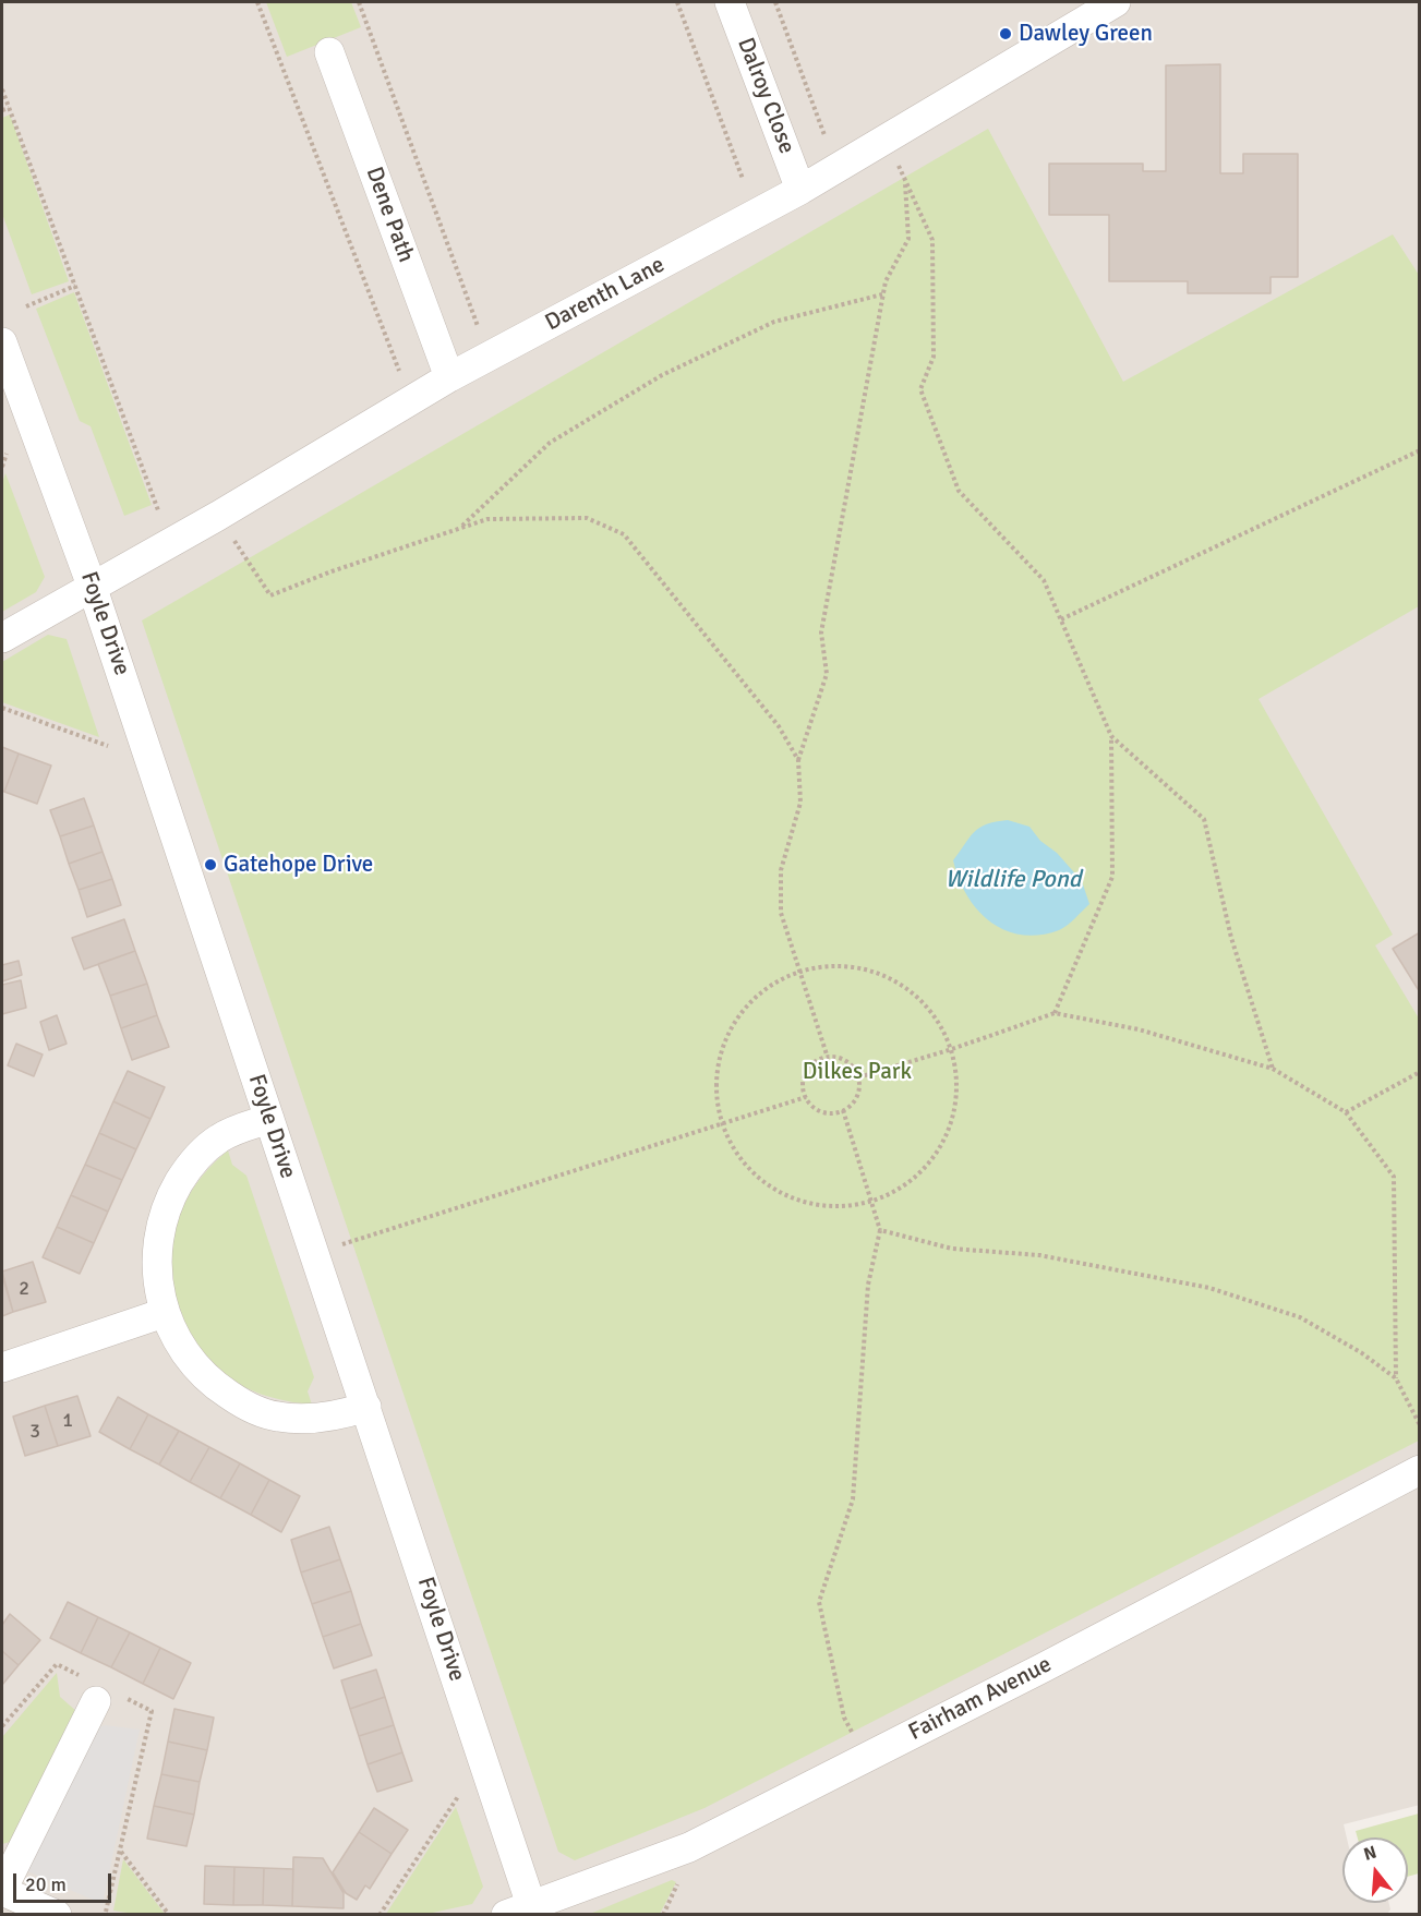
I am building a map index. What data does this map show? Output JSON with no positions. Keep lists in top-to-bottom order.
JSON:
{
  "streets": {
    "street": [
      "Dalroy Close",
      "Dene Path",
      "Darenth Lane",
      "Foyle Drive",
      "Fairham Avenue"
    ]
  },
  "crossings": [
    ["Dalroy Close", "Darenth Lane"],
    ["Dene Path", "Darenth Lane"],
    ["Darenth Lane", "Foyle Drive"],
    ["Foyle Drive", "Fairham Avenue"]
  ],
  "water": ["Wildlife Pond"],
  "parks": ["Dilkes Park"],
  "places": ["Dawley Green", "Gatehope Drive"],
  "house_numbers": ["2", "1", "3"],
  "scale_bar": "20 m",
  "north": "top"
}
